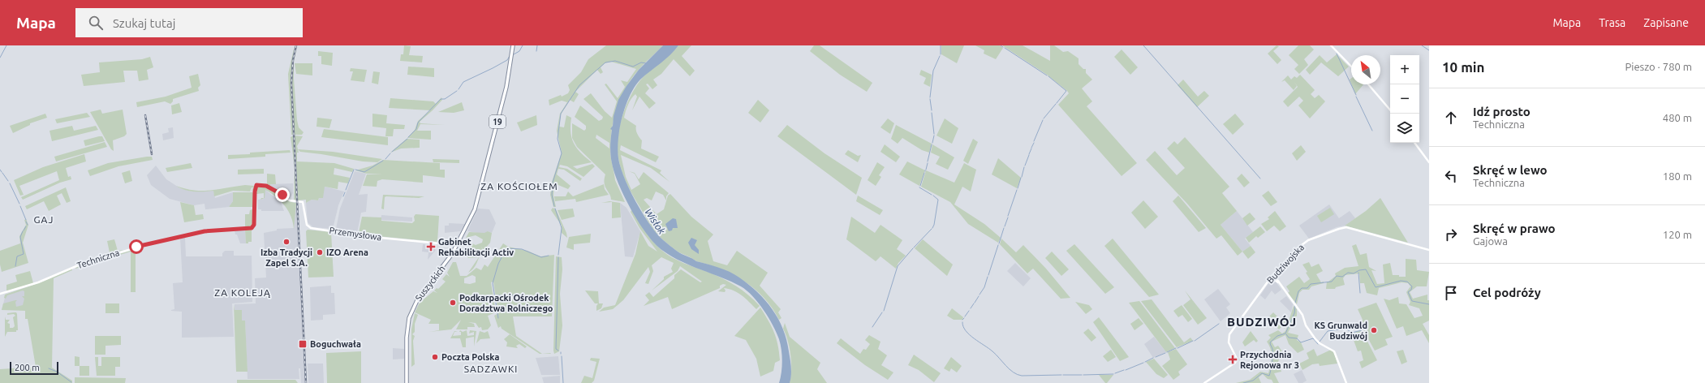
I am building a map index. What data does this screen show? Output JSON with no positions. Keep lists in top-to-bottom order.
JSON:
{
  "streets": {
    "highway": ["19", "Suszyckich"],
    "street": ["Przemysłowa", "Techniczna", "Budziwojska"]
  },
  "crossings": [
    ["19", "Przemysłowa"],
    ["19", "Suszyckich"],
    ["Przemysłowa", "Techniczna"],
    ["Przemysłowa", "Suszyckich"]
  ],
  "districts": [
    "ZA KOŚCIOŁEM",
    "GAJ",
    "ZA KOLEJĄ",
    "BUDZIWÓJ",
    "SADZAWKI"
  ],
  "water": ["Wisłok"],
  "places": {
    "other": [
      "Izba Tradycji Zapel S.A.",
      "IZO Arena",
      "Podkarpacki Ośrodek Doradztwa Rolniczego",
      "KS Grunwald Budziwój",
      "Poczta Polska"
    ],
    "health": ["Gabinet Rehabilitacji Activ", "Przychodnia Rejonowa nr 3"],
    "transit": ["Boguchwała"]
  },
  "scale_bar": "200 m",
  "north": "top left",
  "page": {
    "header": "Mapa",
    "search": "Szukaj tutaj",
    "nav": ["Mapa", "Trasa", "Zapisane"],
    "heading": ["10 min", "Pieszo · 780 m"],
    "map_buttons": ["+", "−"],
    "list": [
      ["Idź prosto", "Techniczna", "480 m"],
      ["Skręć w lewo", "Techniczna", "180 m"],
      ["Skręć w prawo", "Gajowa", "120 m"],
      "Cel podróży"
    ],
    "scale": "200 m"
  }
}
